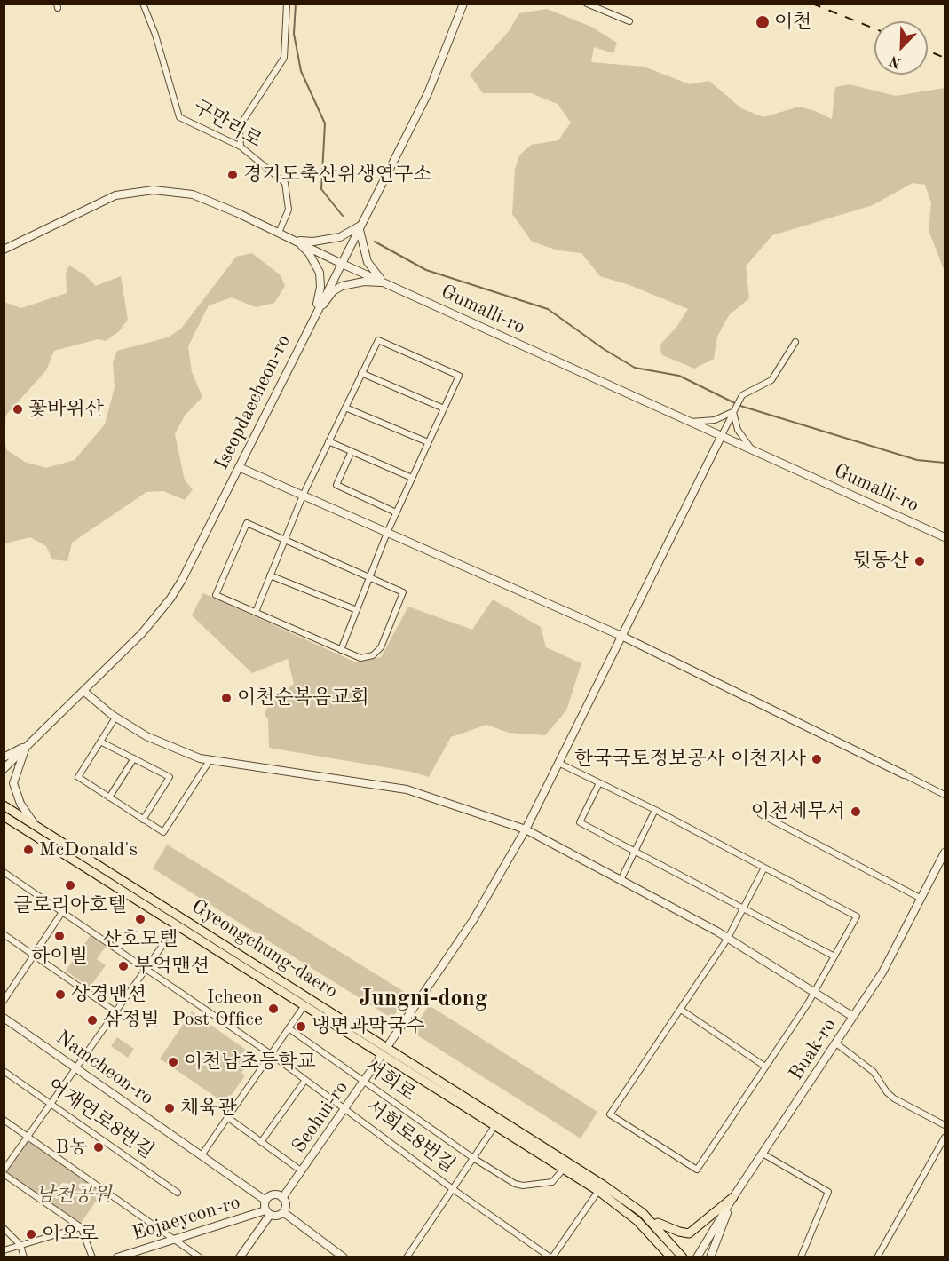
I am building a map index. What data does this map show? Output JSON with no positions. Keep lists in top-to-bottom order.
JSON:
{
  "streets": {
    "main road": ["Gyeongchung-daero"],
    "street": [
      "구만리로",
      "Gumalli-ro",
      "Iseopdaecheon-ro",
      "Buak-ro",
      "Namcheon-ro",
      "서희로",
      "Seohui-ro",
      "어재연로8번길",
      "서희로8번길",
      "Eojaeyeon-ro"
    ]
  },
  "crossings": [
    ["구만리로", "Gumalli-ro"],
    ["Gumalli-ro", "Iseopdaecheon-ro"],
    ["Gyeongchung-daero", "서희로"],
    ["Gyeongchung-daero", "Seohui-ro"],
    ["Namcheon-ro", "Seohui-ro"],
    ["Namcheon-ro", "Eojaeyeon-ro"],
    ["서희로", "Seohui-ro"],
    ["Seohui-ro", "서희로8번길"],
    ["Seohui-ro", "Eojaeyeon-ro"]
  ],
  "districts": ["Jungni-dong"],
  "parks": ["남천공원"],
  "places": [
    "이천",
    "경기도축산위생연구소",
    "꽃바위산",
    "뒷동산",
    "이천순복음교회",
    "한국국토정보공사 이천지사",
    "이천세무서",
    "McDonald's",
    "글로리아호텔",
    "산호모텔",
    "하이빌",
    "부억맨션",
    "상경맨션",
    "Icheon Post Office",
    "삼정빌",
    "냉면과막국수",
    "이천남초등학교",
    "체육관",
    "B동",
    "이오로"
  ],
  "north": "bottom left"
}
